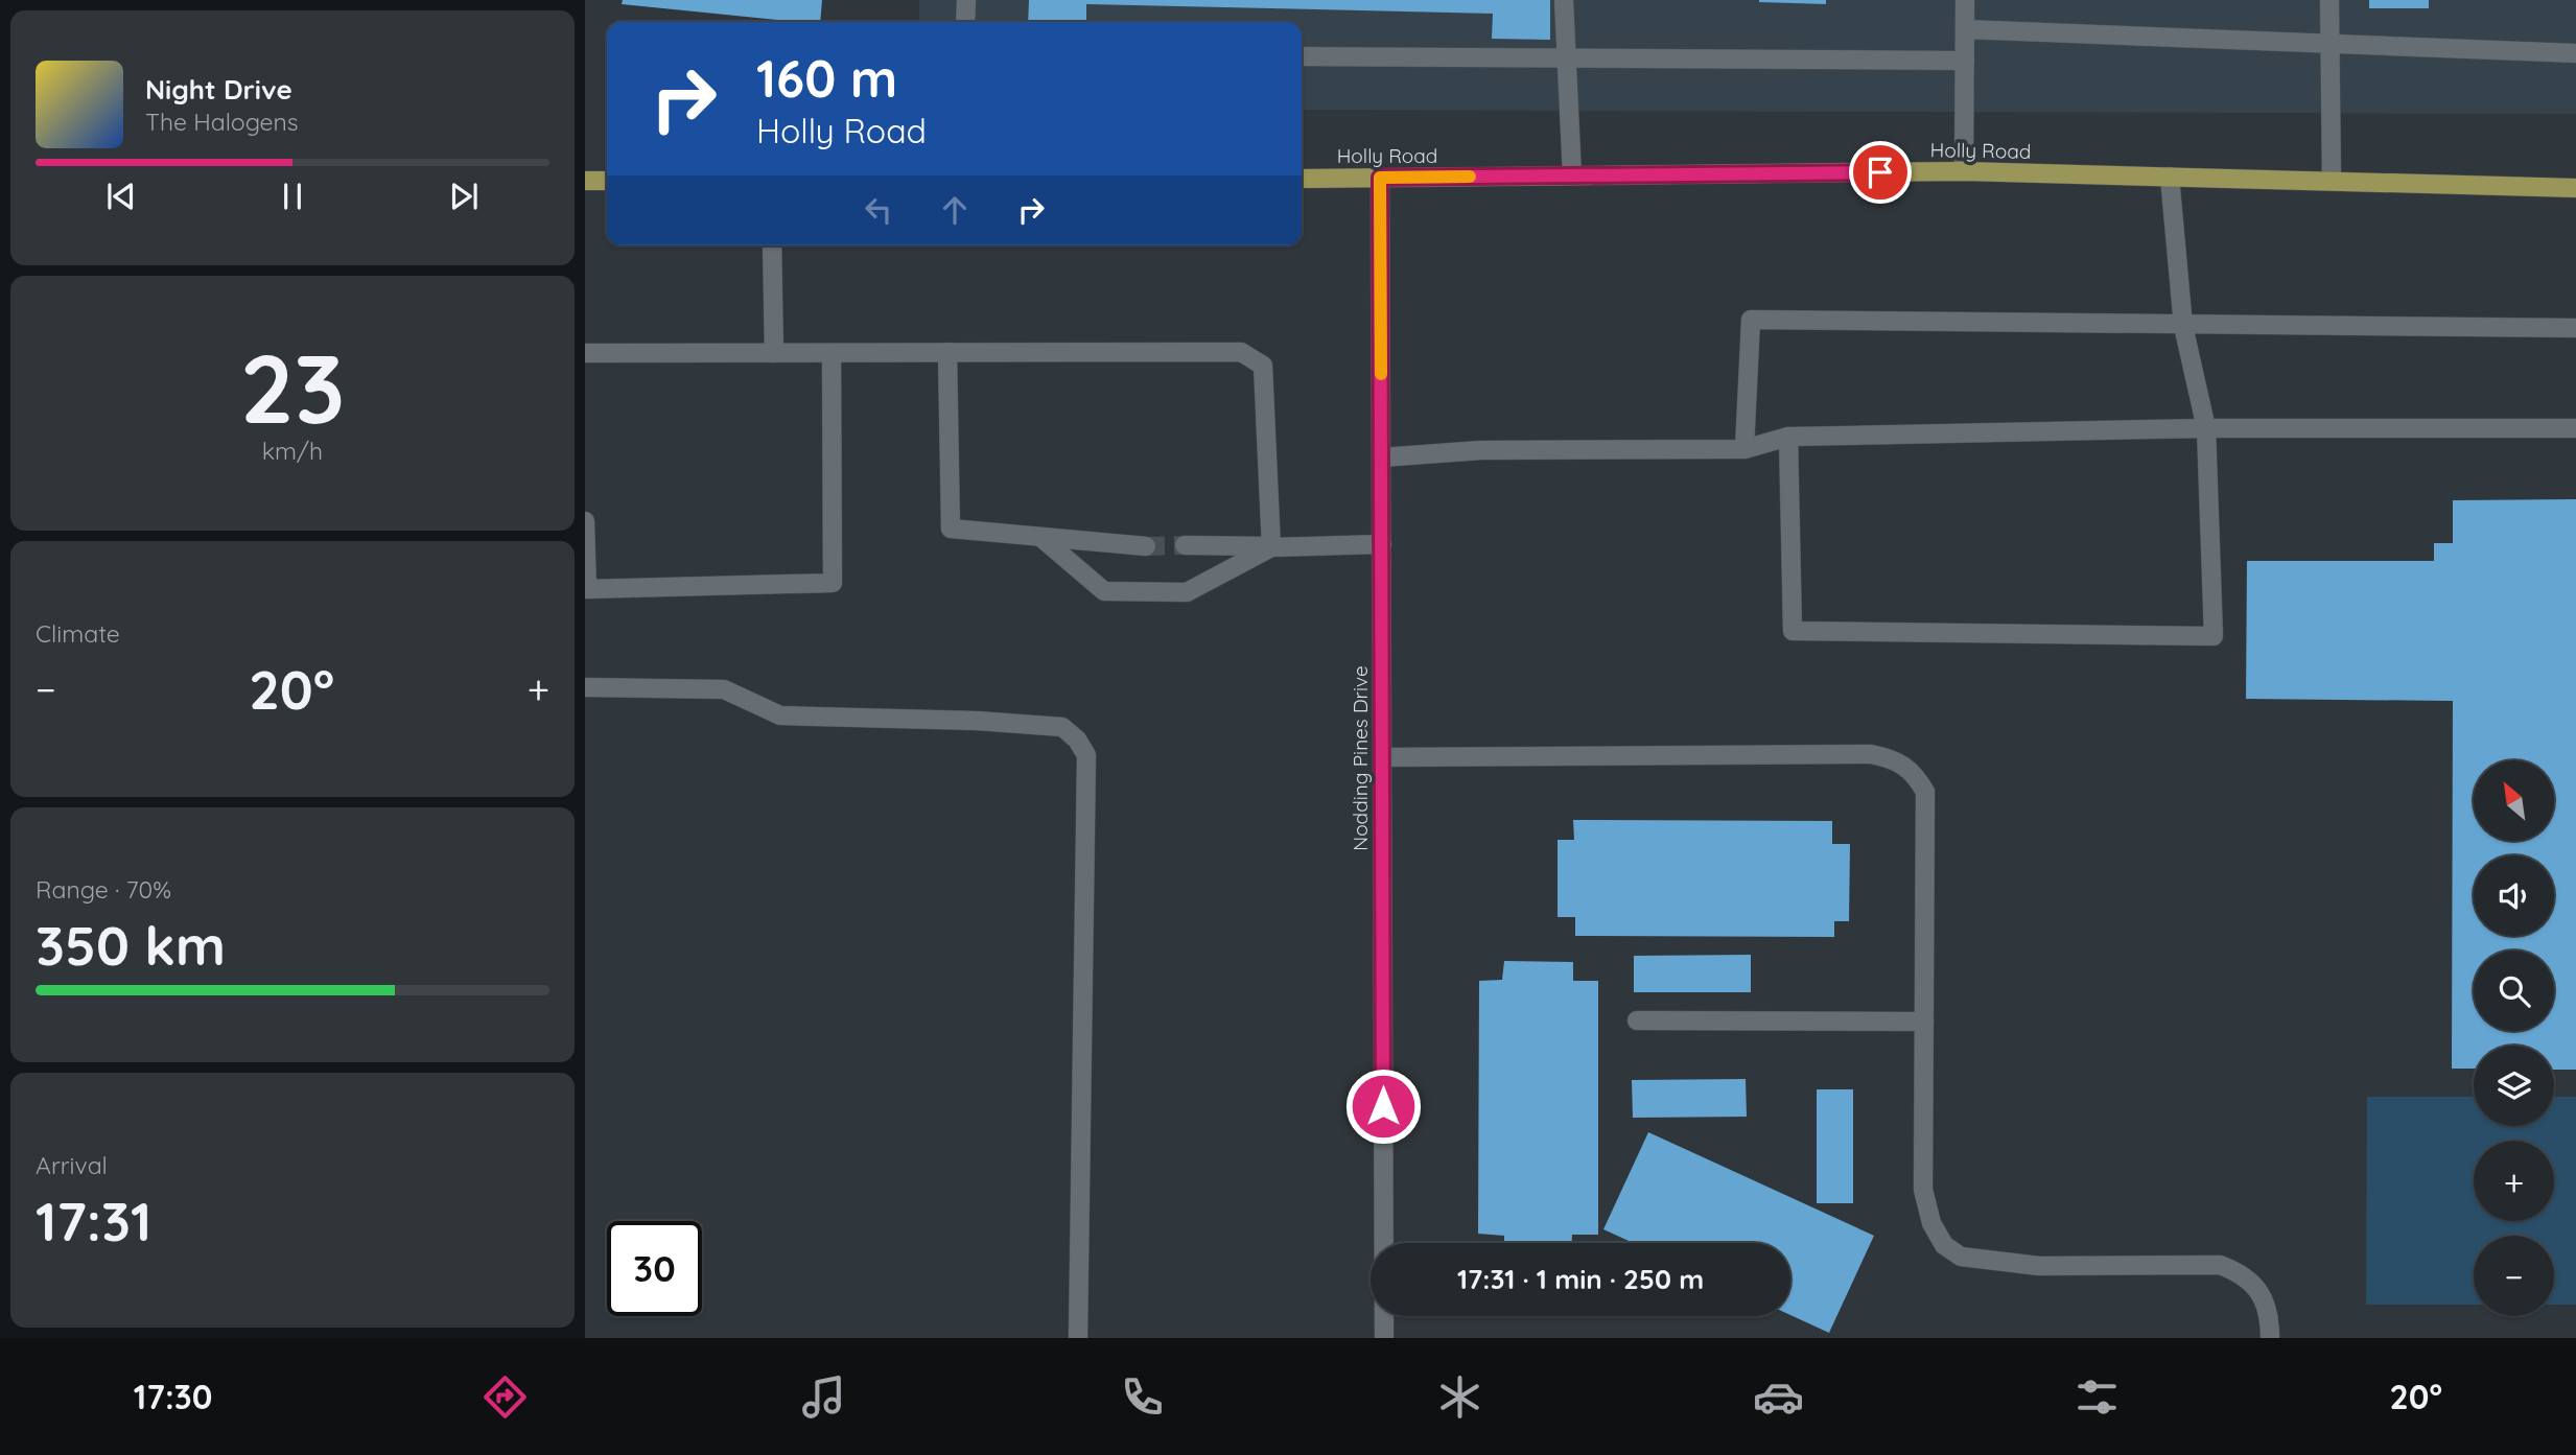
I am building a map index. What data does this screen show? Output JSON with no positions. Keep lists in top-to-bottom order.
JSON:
{
  "streets": {
    "main road": ["Holly Road"],
    "street": ["Nodding Pines Drive"]
  },
  "crossings": [
    ["Holly Road", "Nodding Pines Drive"]
  ],
  "north": "top left",
  "page": {
    "turn": ["160 m", "Holly Road"],
    "song": ["Night Drive", "The Halogens"],
    "tile": [
      ["23", "km/h"],
      "Climate",
      ["Range · 70%", "350 km"],
      ["Arrival", "17:31"]
    ],
    "heat": ["−", "20°", "+"],
    "map_buttons": ["+", "−"],
    "limit": "30",
    "trip": "17:31 · 1 min · 250 m",
    "tabs": ["17:30", "20°"]
  }
}
